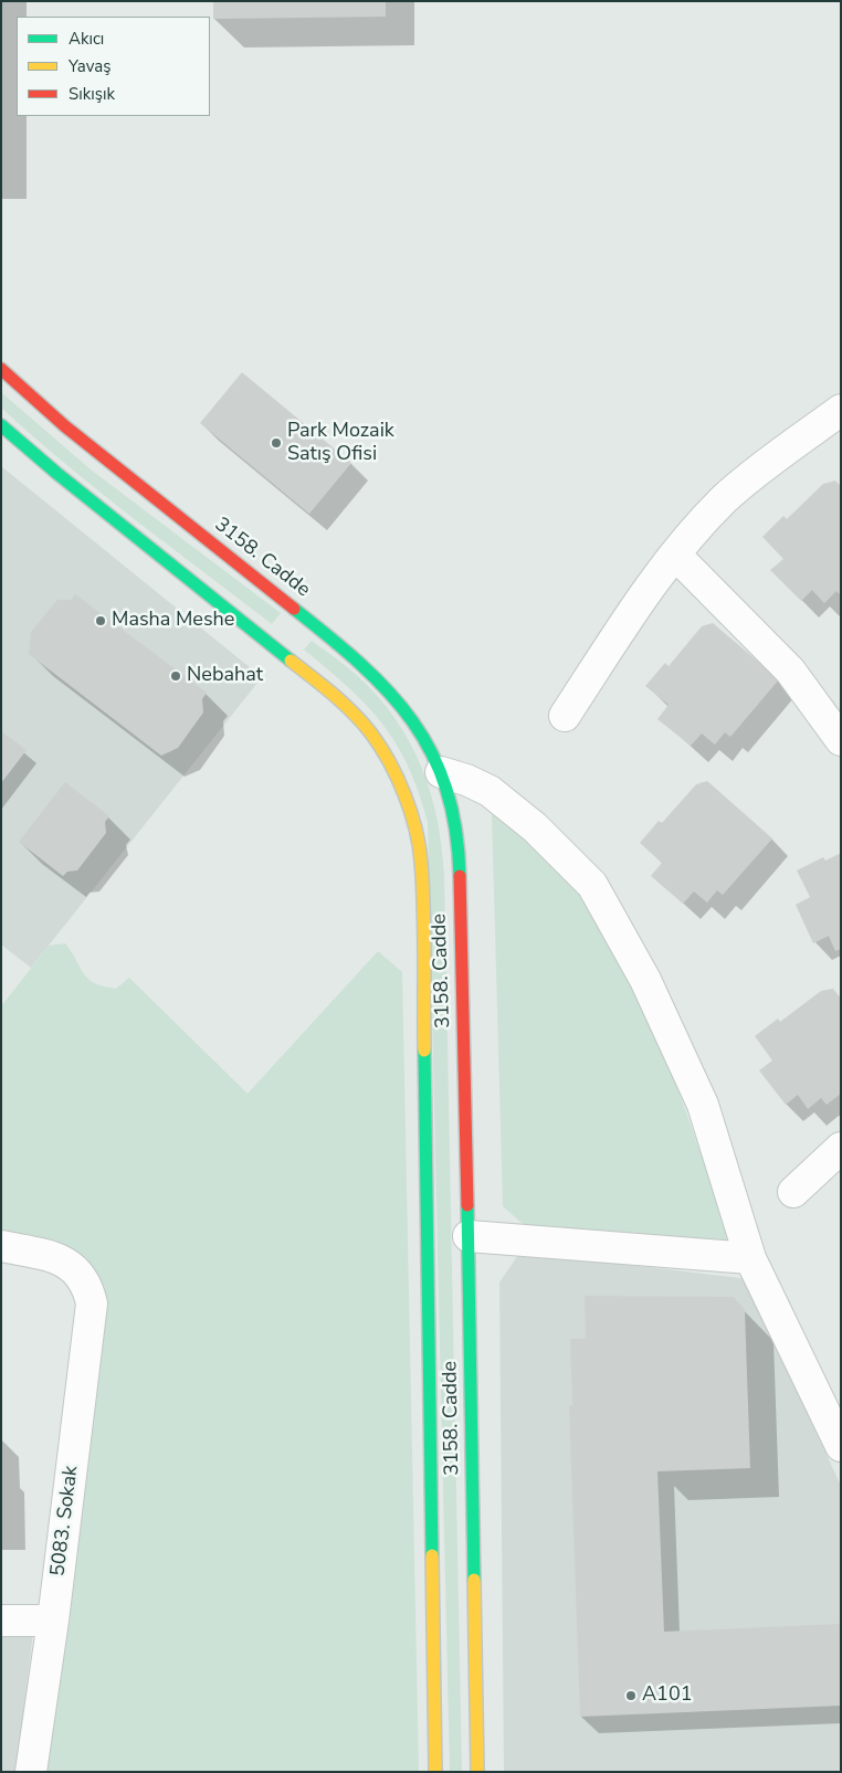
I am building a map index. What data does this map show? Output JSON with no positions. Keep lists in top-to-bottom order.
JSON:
{
  "streets": {
    "street": ["3158. Cadde", "5083. Sokak"]
  },
  "places": [
    "Park Mozaik Satış Ofisi",
    "Masha Meshe",
    "Nebahat",
    "A101"
  ],
  "legend": ["Akıcı", "Yavaş", "Sıkışık"]
}
